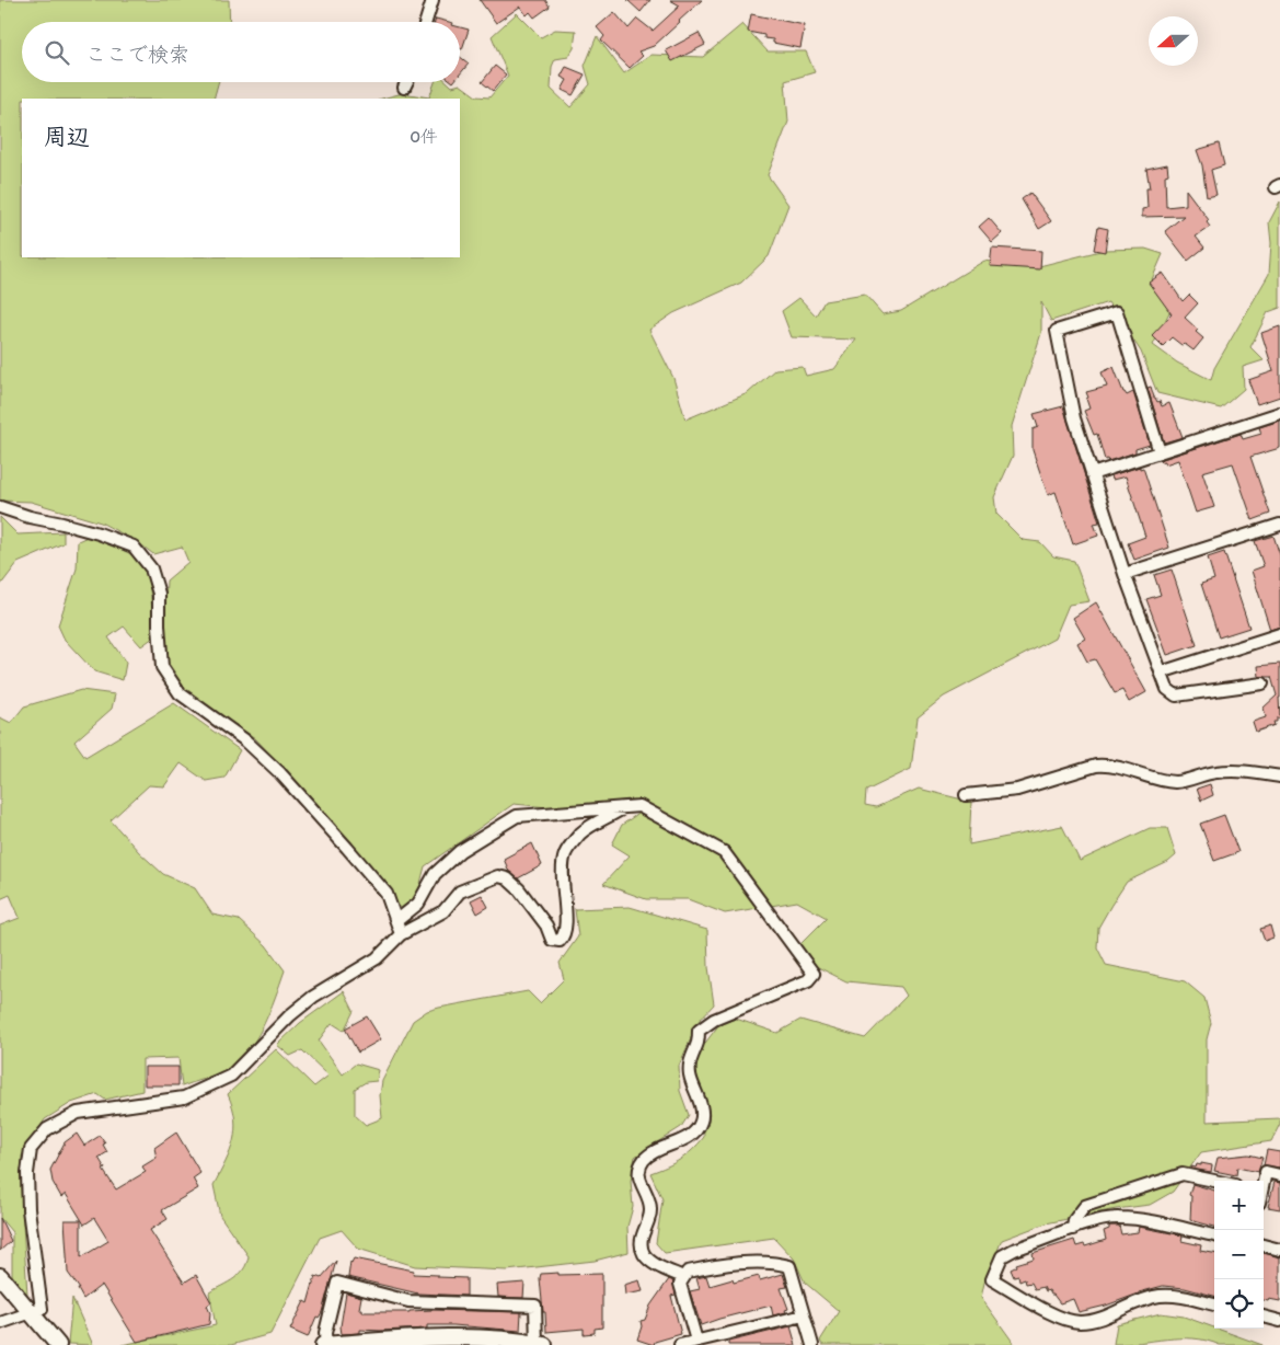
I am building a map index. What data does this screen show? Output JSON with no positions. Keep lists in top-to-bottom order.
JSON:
{
  "north": "left",
  "page": {
    "search": "ここで検索",
    "heading": ["周辺", "0件"],
    "map_buttons": ["+", "−"]
  }
}
